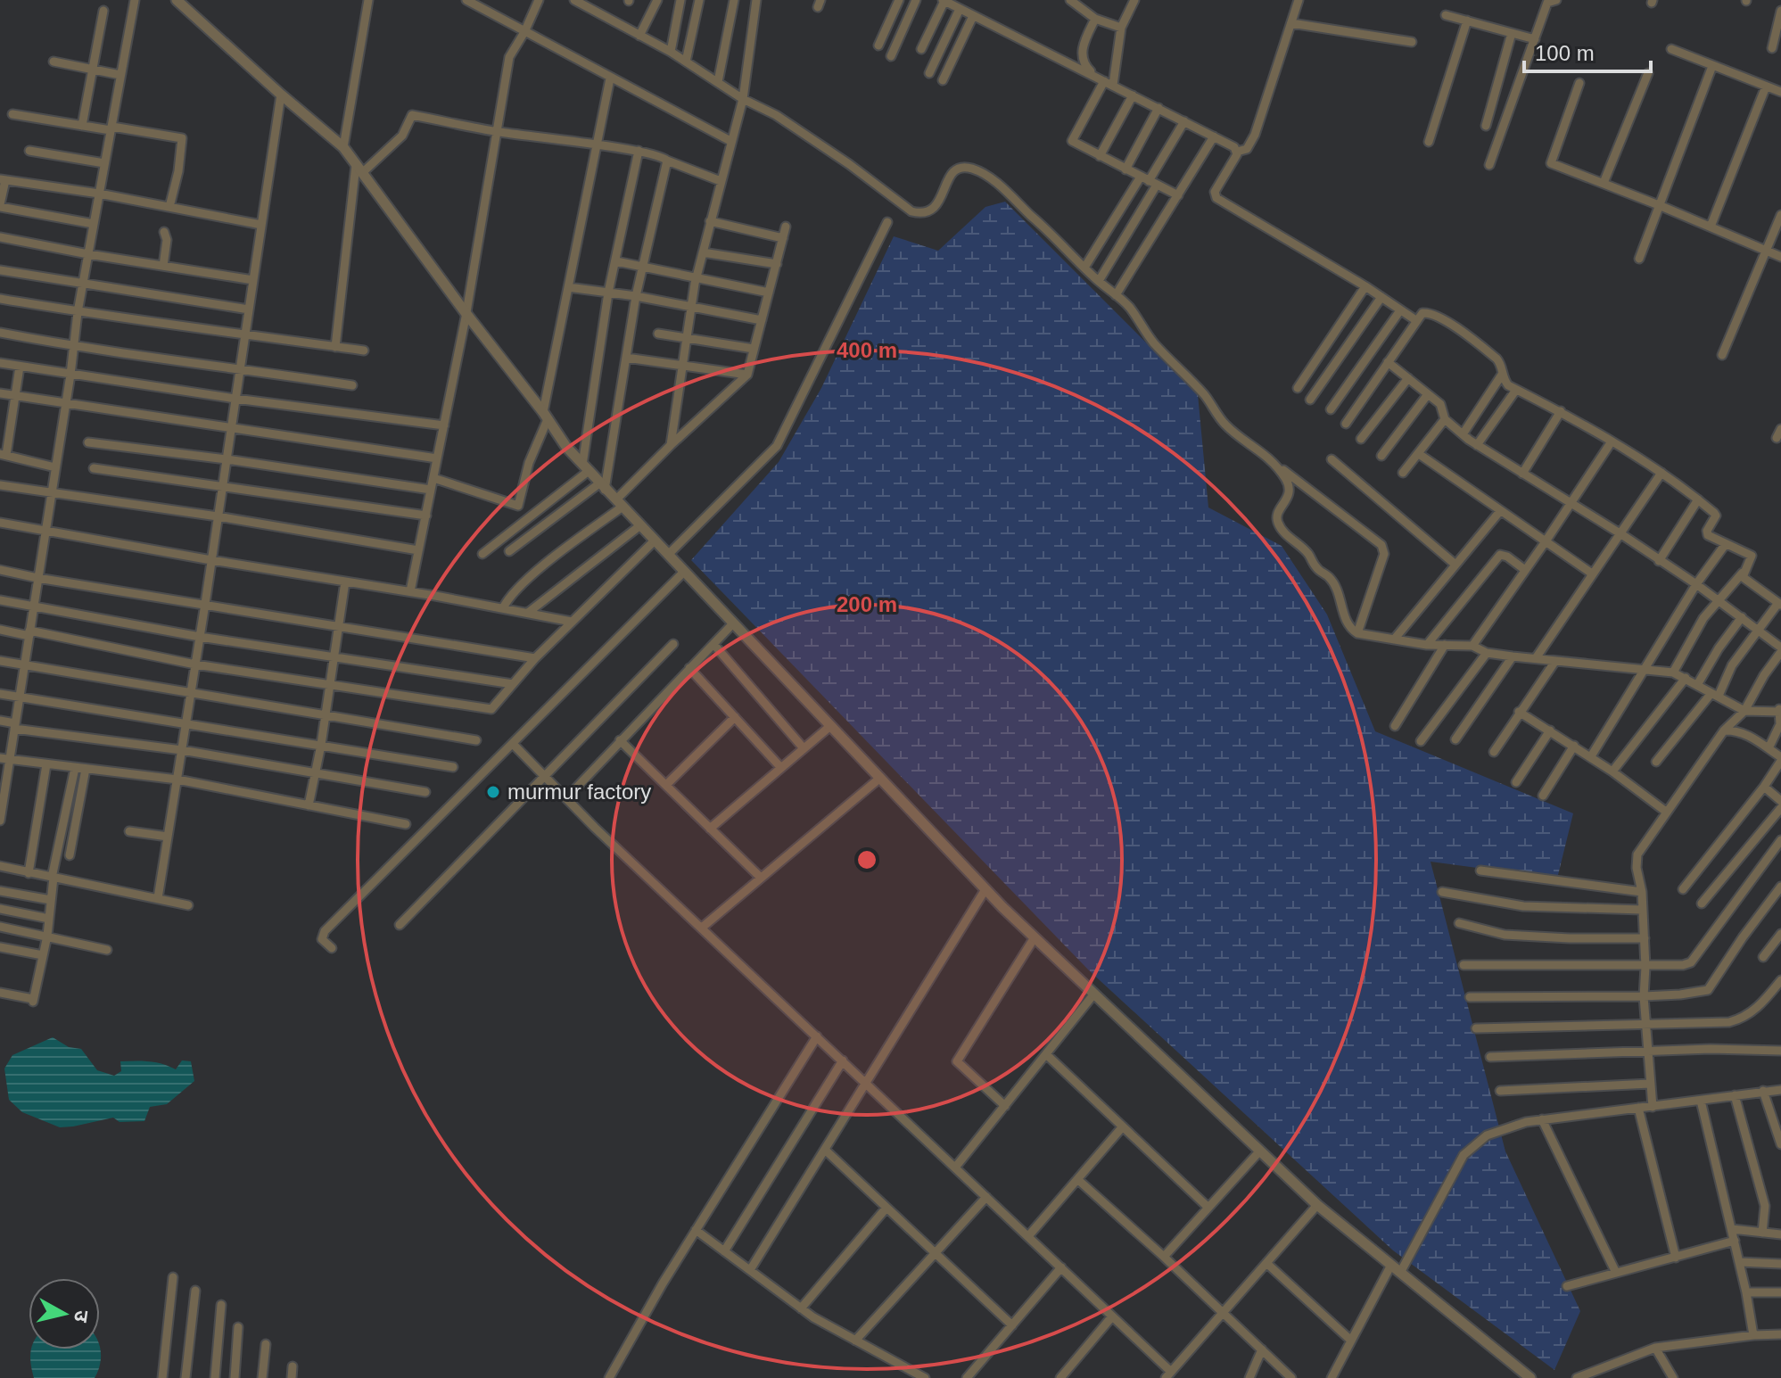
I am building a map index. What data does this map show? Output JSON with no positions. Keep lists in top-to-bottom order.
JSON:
{
  "places": ["murmur factory"],
  "scale_bar": "100 m",
  "north": "right",
  "rings": ["400 m", "200 m"]
}
